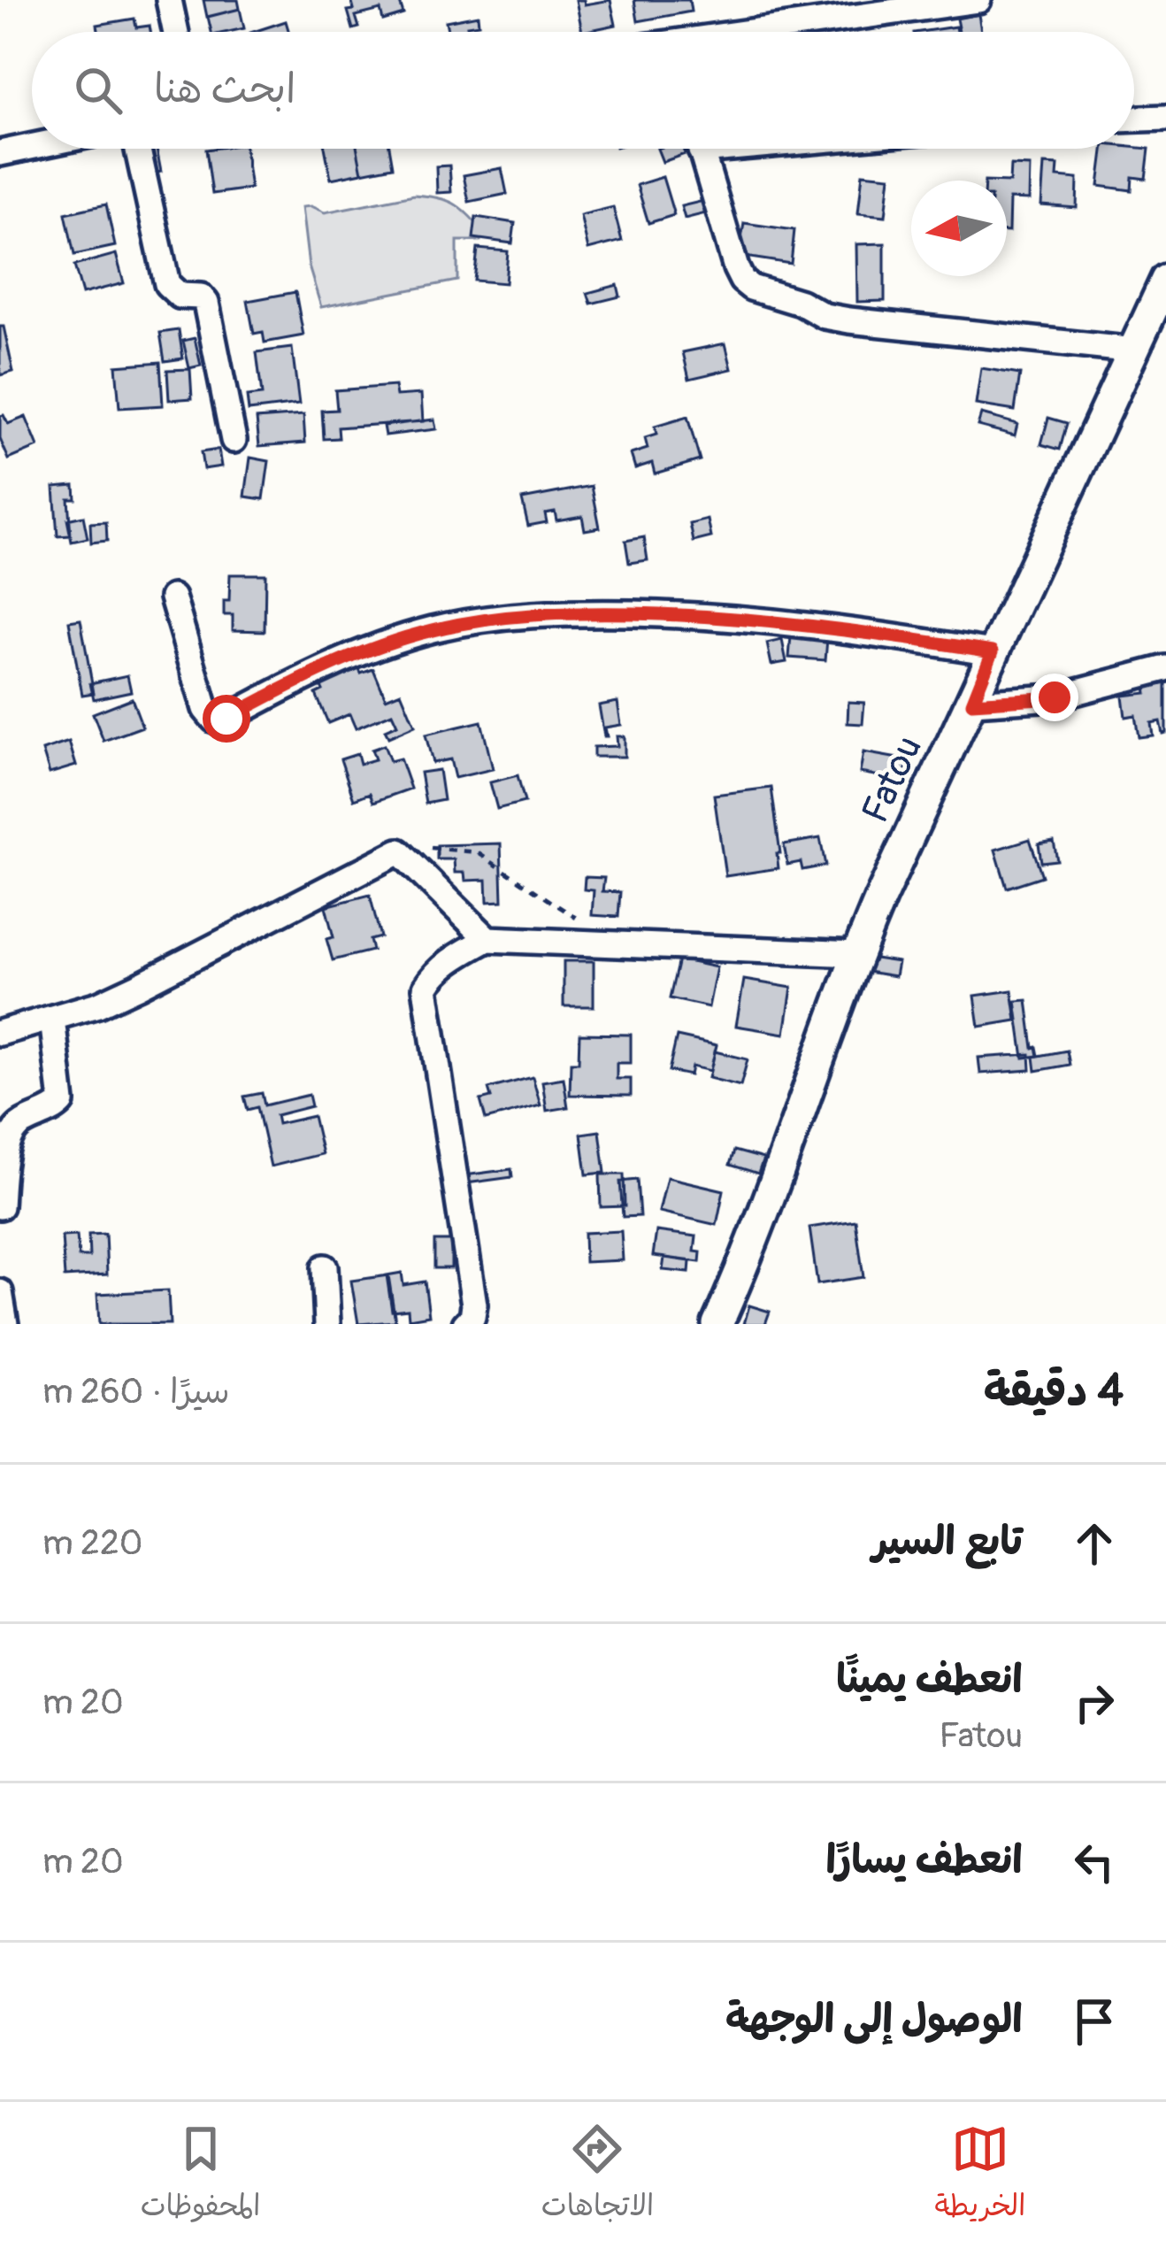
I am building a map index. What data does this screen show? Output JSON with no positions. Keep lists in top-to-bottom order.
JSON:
{
  "streets": {
    "street": ["Fatou"]
  },
  "north": "left",
  "page": {
    "search": "ابحث هنا",
    "heading": ["4 دقيقة", "سيرًا · 260 m"],
    "list": [
      ["تابع السير", "220 m"],
      ["انعطف يمينًا", "Fatou", "20 m"],
      ["انعطف يسارًا", "20 m"],
      "الوصول إلى الوجهة"
    ],
    "nav": ["الخريطة", "الاتجاهات", "المحفوظات"]
  }
}
